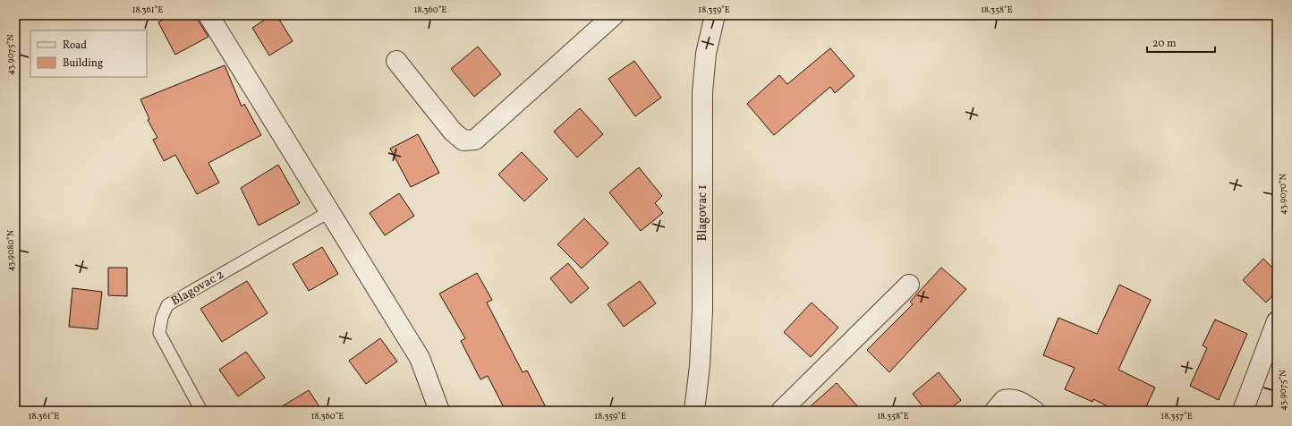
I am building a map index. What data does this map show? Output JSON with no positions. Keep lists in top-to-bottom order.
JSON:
{
  "streets": {
    "street": ["Blagovac 1"],
    "lane": ["Blagovac 2"]
  },
  "legend": ["Road", "Building"],
  "scale_bar": "20 m",
  "coordinates": [
    "18.361°E",
    "18.360°E",
    "18.359°E",
    "18.358°E",
    "43.9075°N",
    "43.9070°N",
    "43.9080°N",
    "18.357°E"
  ]
}
